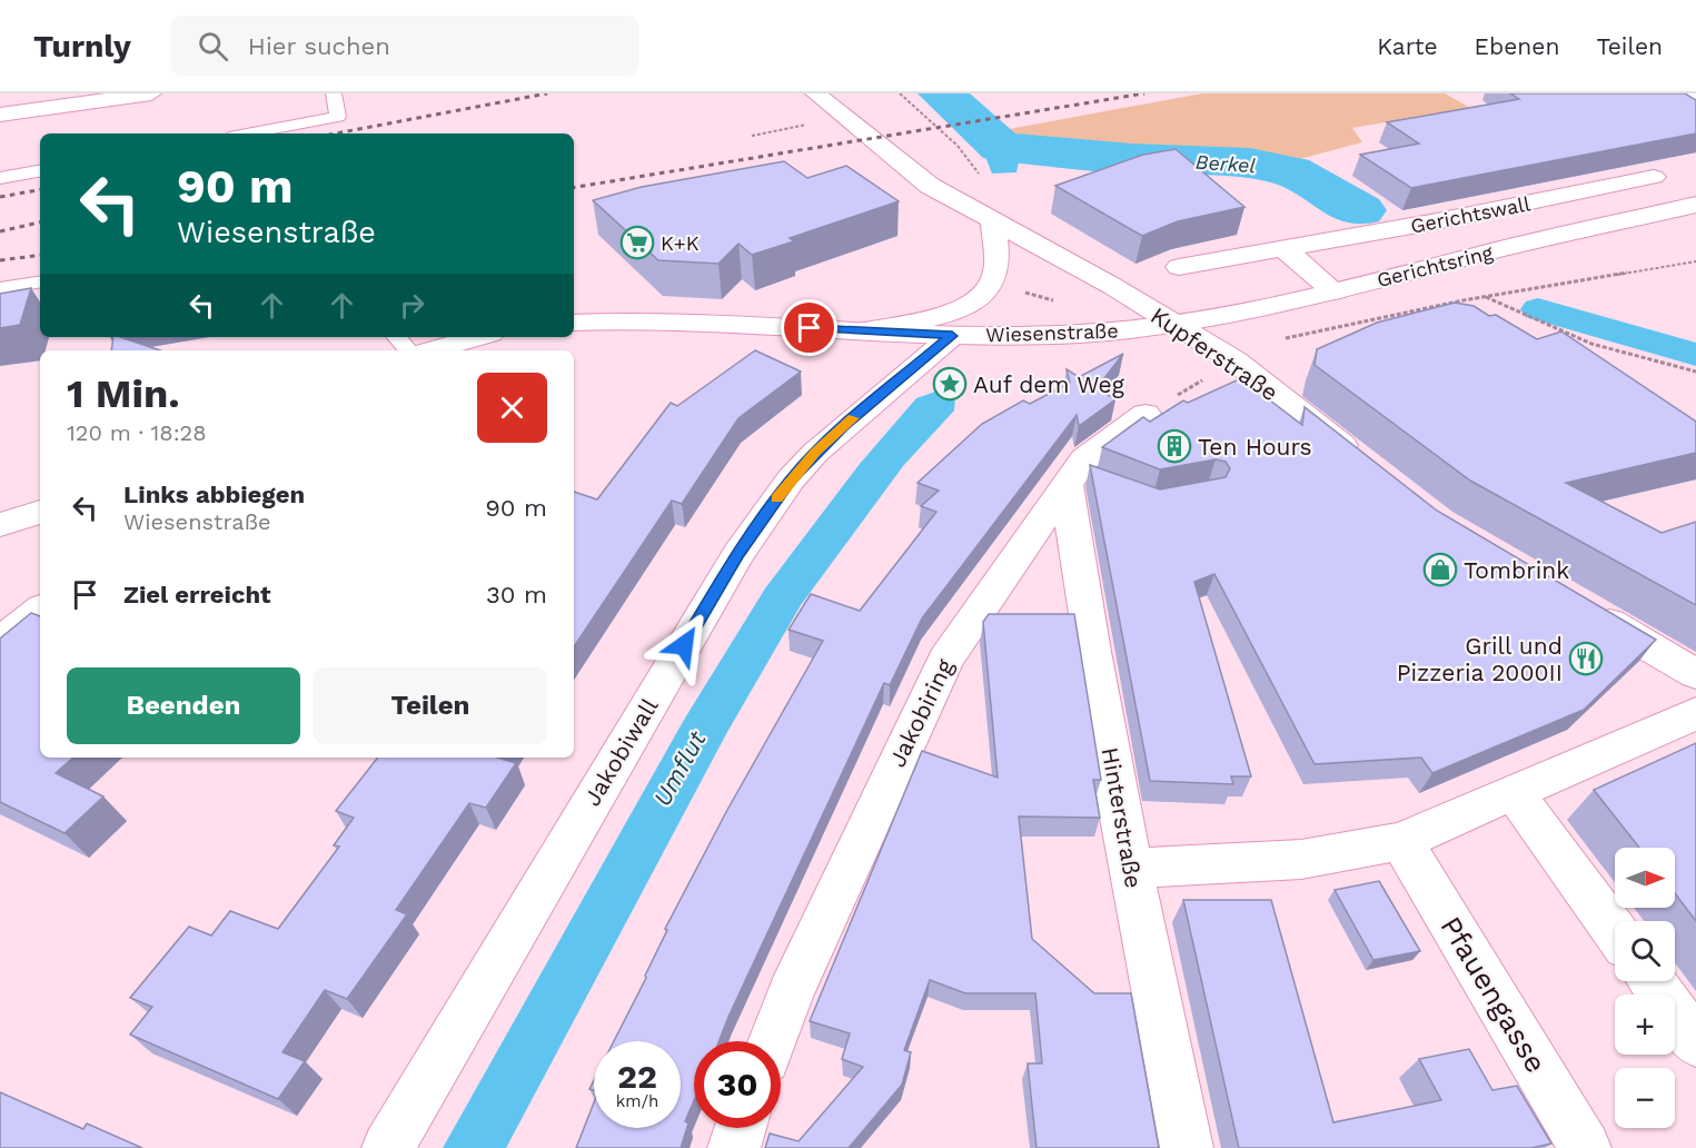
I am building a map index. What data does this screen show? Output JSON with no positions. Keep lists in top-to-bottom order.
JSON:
{
  "streets": {
    "street": [
      "Gerichtswall",
      "Gerichtsring",
      "Wiesenstraße",
      "Kupferstraße",
      "Jakobiring",
      "Jakobiwall",
      "Hinterstraße",
      "Pfauengasse"
    ]
  },
  "crossings": [
    ["Gerichtsring", "Wiesenstraße"],
    ["Gerichtsring", "Kupferstraße"],
    ["Wiesenstraße", "Kupferstraße"],
    ["Wiesenstraße", "Jakobiwall"],
    ["Jakobiring", "Hinterstraße"]
  ],
  "water": ["Berkel", "Umflut"],
  "places": {
    "supermarket": ["K+K"],
    "place": ["Auf dem Weg"],
    "building": ["Ten Hours"],
    "shop": ["Tombrink"],
    "restaurant": ["Grill und Pizzeria 2000II"]
  },
  "north": "right",
  "page": {
    "header": "Turnly",
    "search": "Hier suchen",
    "nav": ["Karte", "Ebenen", "Teilen"],
    "turn": ["90 m", "Wiesenstraße"],
    "heading": ["1 Min.", "120 m · 18:28"],
    "list": [
      {
        "name": "Links abbiegen",
        "note": "Wiesenstraße",
        "value": "90 m"
      },
      {
        "name": "Ziel erreicht",
        "value": "30 m"
      }
    ],
    "buttons": ["Beenden", "Teilen"],
    "map_buttons": ["+", "−"],
    "speed": "22 km/h",
    "limit": "30"
  }
}
